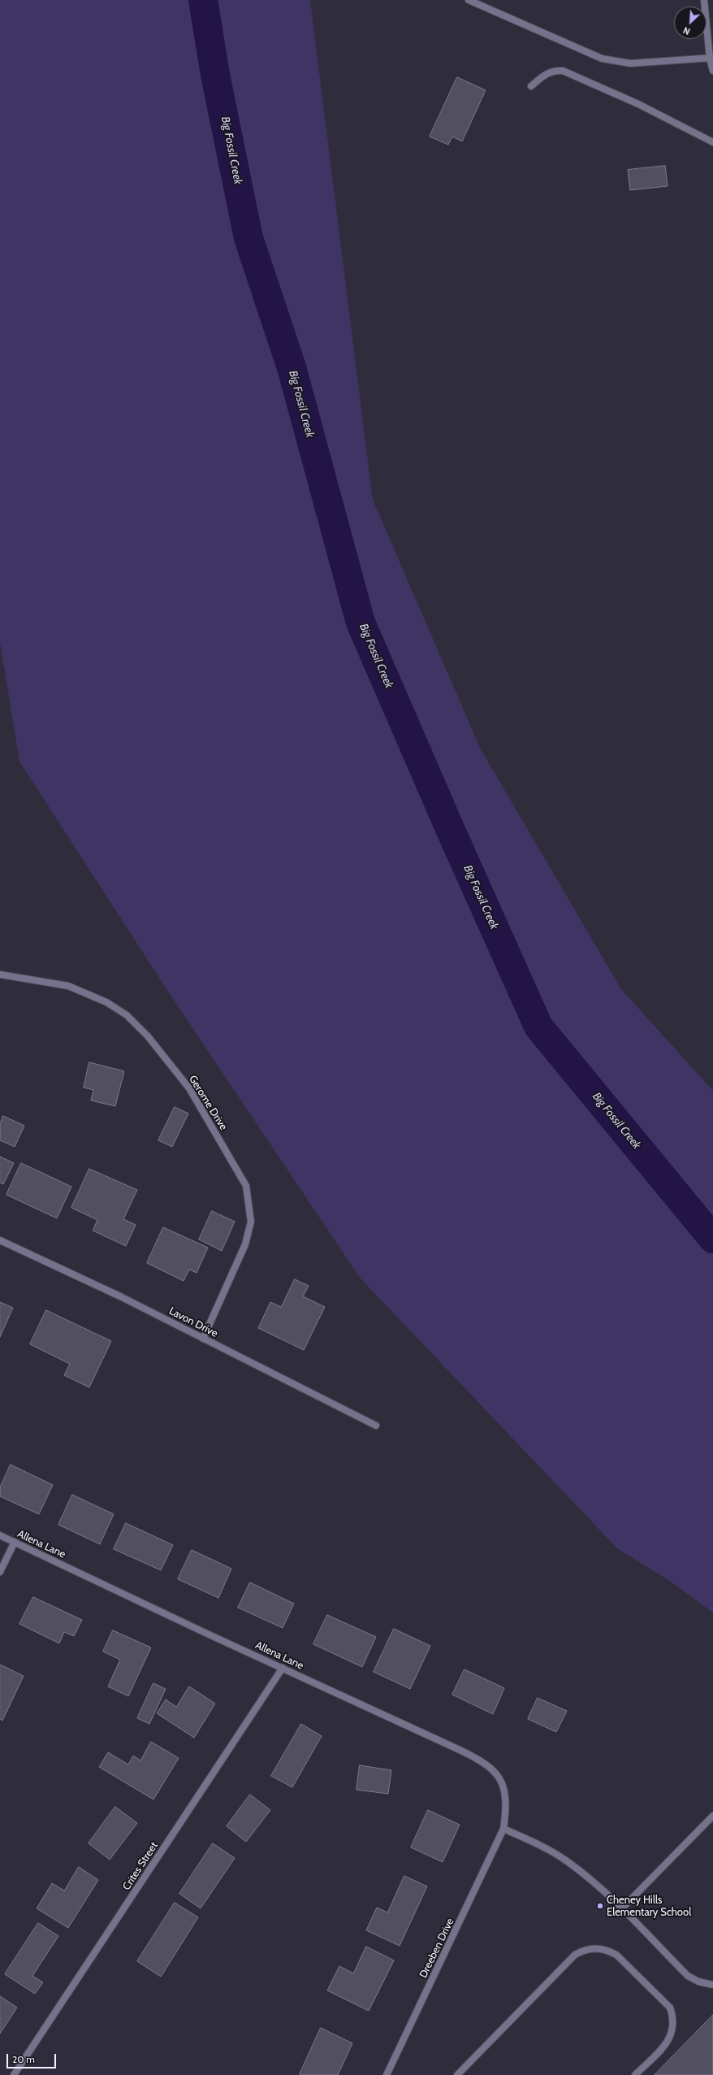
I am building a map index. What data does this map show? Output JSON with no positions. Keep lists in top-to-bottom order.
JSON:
{
  "streets": {
    "street": [
      "Gerome Drive",
      "Lavon Drive",
      "Allena Lane",
      "Crites Street",
      "Dreeben Drive"
    ]
  },
  "crossings": [
    ["Gerome Drive", "Lavon Drive"],
    ["Allena Lane", "Crites Street"],
    ["Allena Lane", "Dreeben Drive"]
  ],
  "water": ["Big Fossil Creek"],
  "places": ["Cheney Hills Elementary School"],
  "scale_bar": "20 m",
  "north": "bottom left"
}
